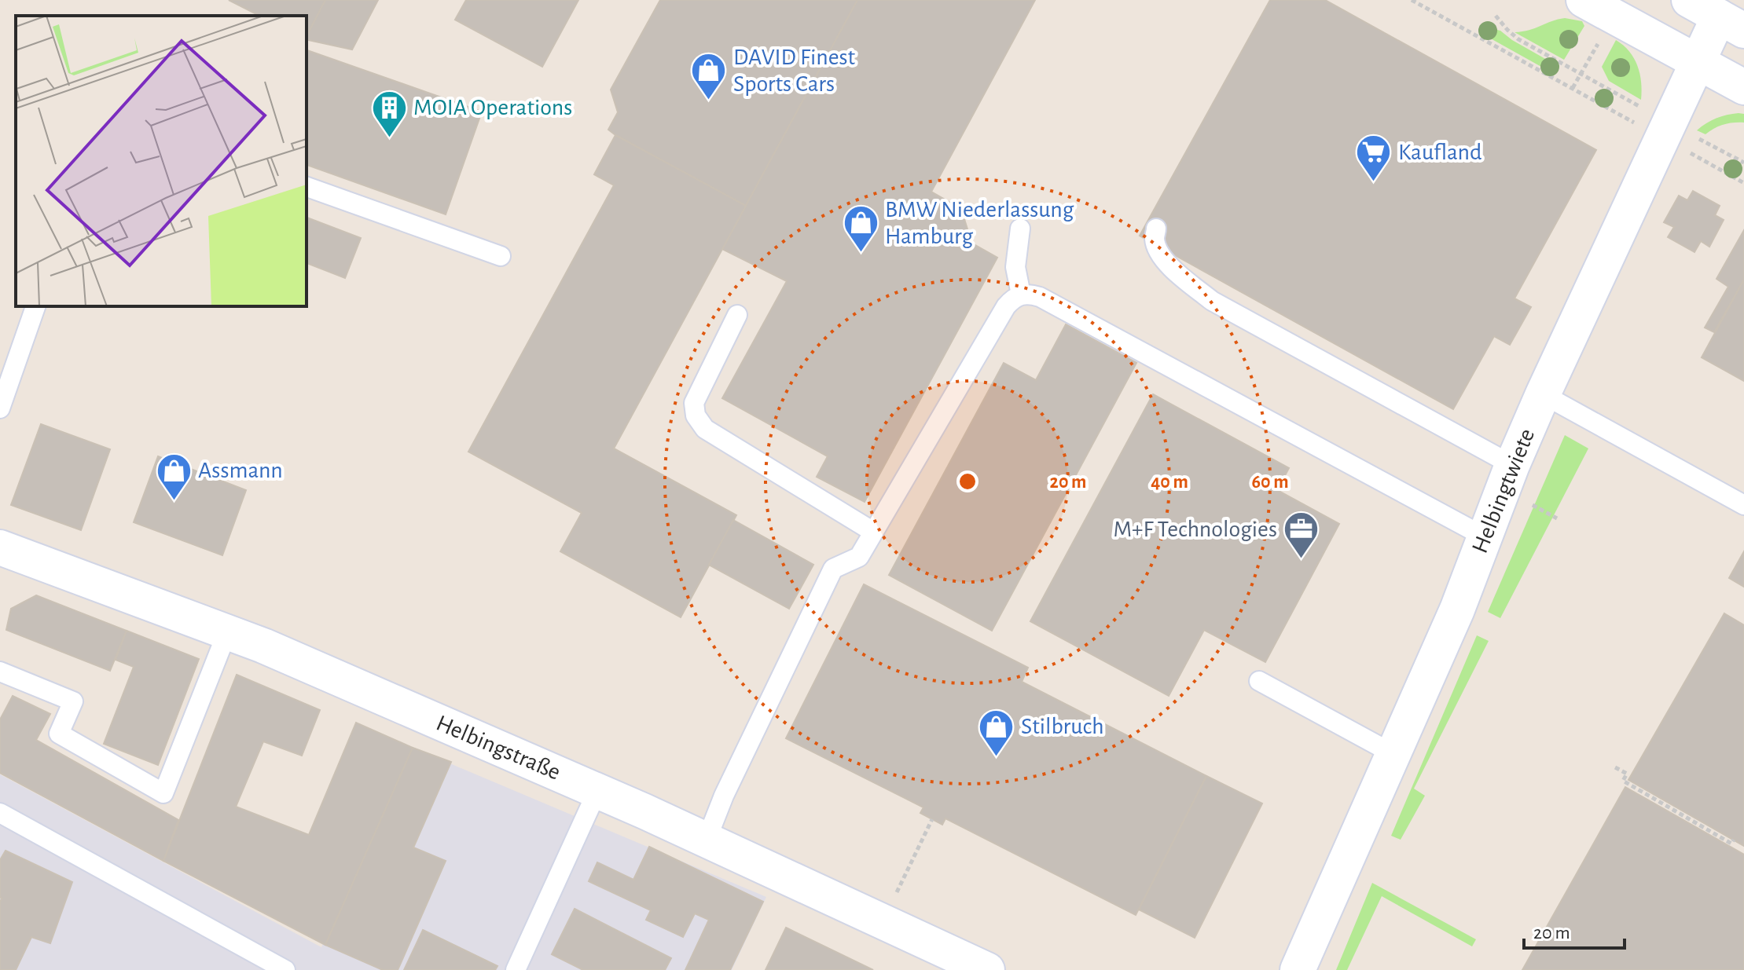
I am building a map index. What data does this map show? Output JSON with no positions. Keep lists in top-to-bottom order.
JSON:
{
  "streets": {
    "street": ["Helbingtwiete", "Helbingstraße"]
  },
  "places": {
    "shop": [
      "DAVID Finest Sports Cars",
      "BMW Niederlassung Hamburg",
      "Assmann",
      "Stilbruch"
    ],
    "building": ["MOIA Operations"],
    "supermarket": ["Kaufland"],
    "office": ["M+F Technologies"]
  },
  "scale_bar": "20 m",
  "rings": ["20 m", "40 m", "60 m"]
}
